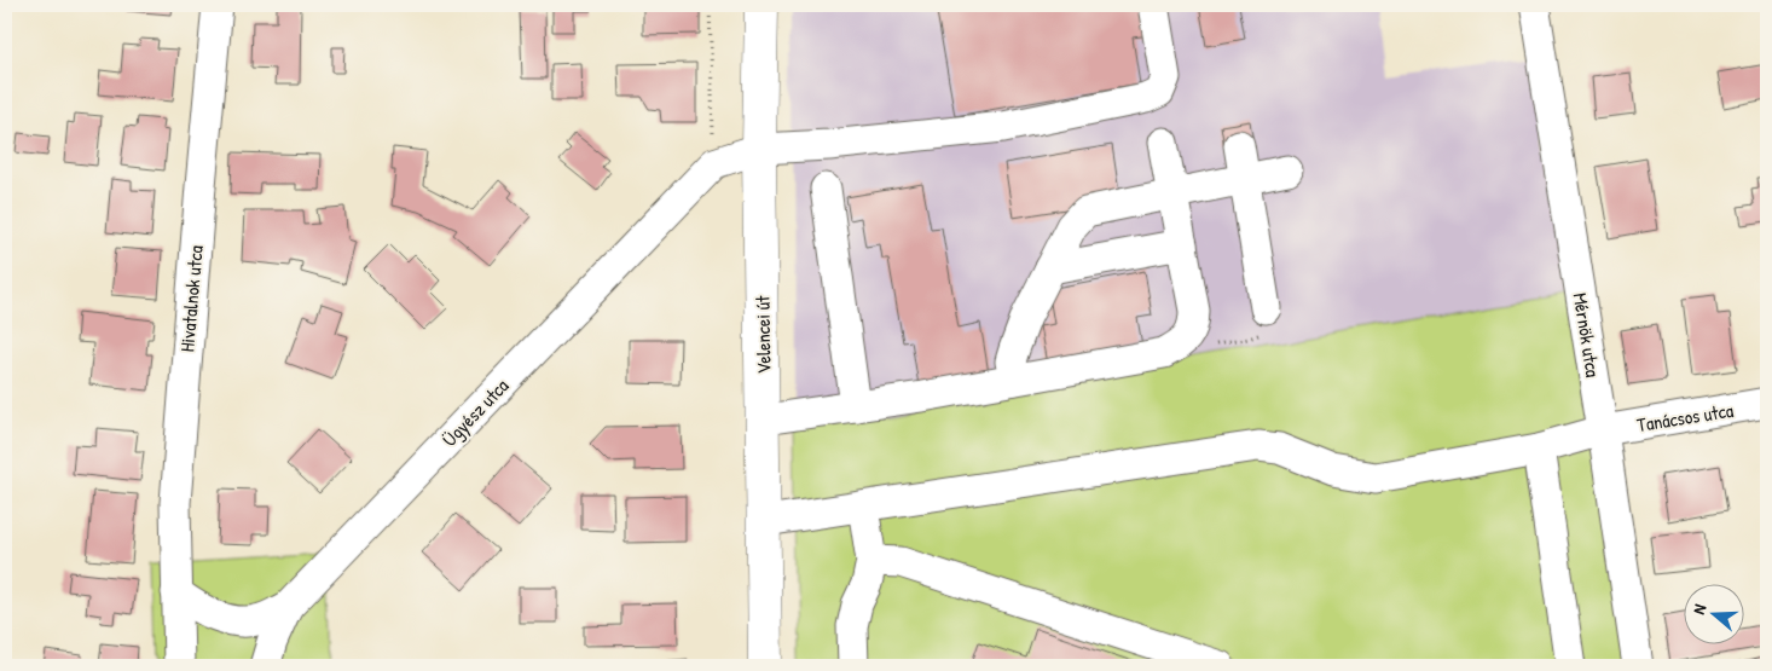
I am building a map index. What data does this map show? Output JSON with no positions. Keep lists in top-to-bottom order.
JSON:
{
  "streets": {
    "main road": ["Velencei út"],
    "street": [
      "Hivatalnok utca",
      "Mérnök utca",
      "Ügyész utca",
      "Tanácsos utca"
    ]
  },
  "crossings": [
    ["Hivatalnok utca", "Ügyész utca"],
    ["Velencei út", "Ügyész utca"],
    ["Velencei út", "Tanácsos utca"],
    ["Mérnök utca", "Tanácsos utca"]
  ],
  "north": "left"
}
